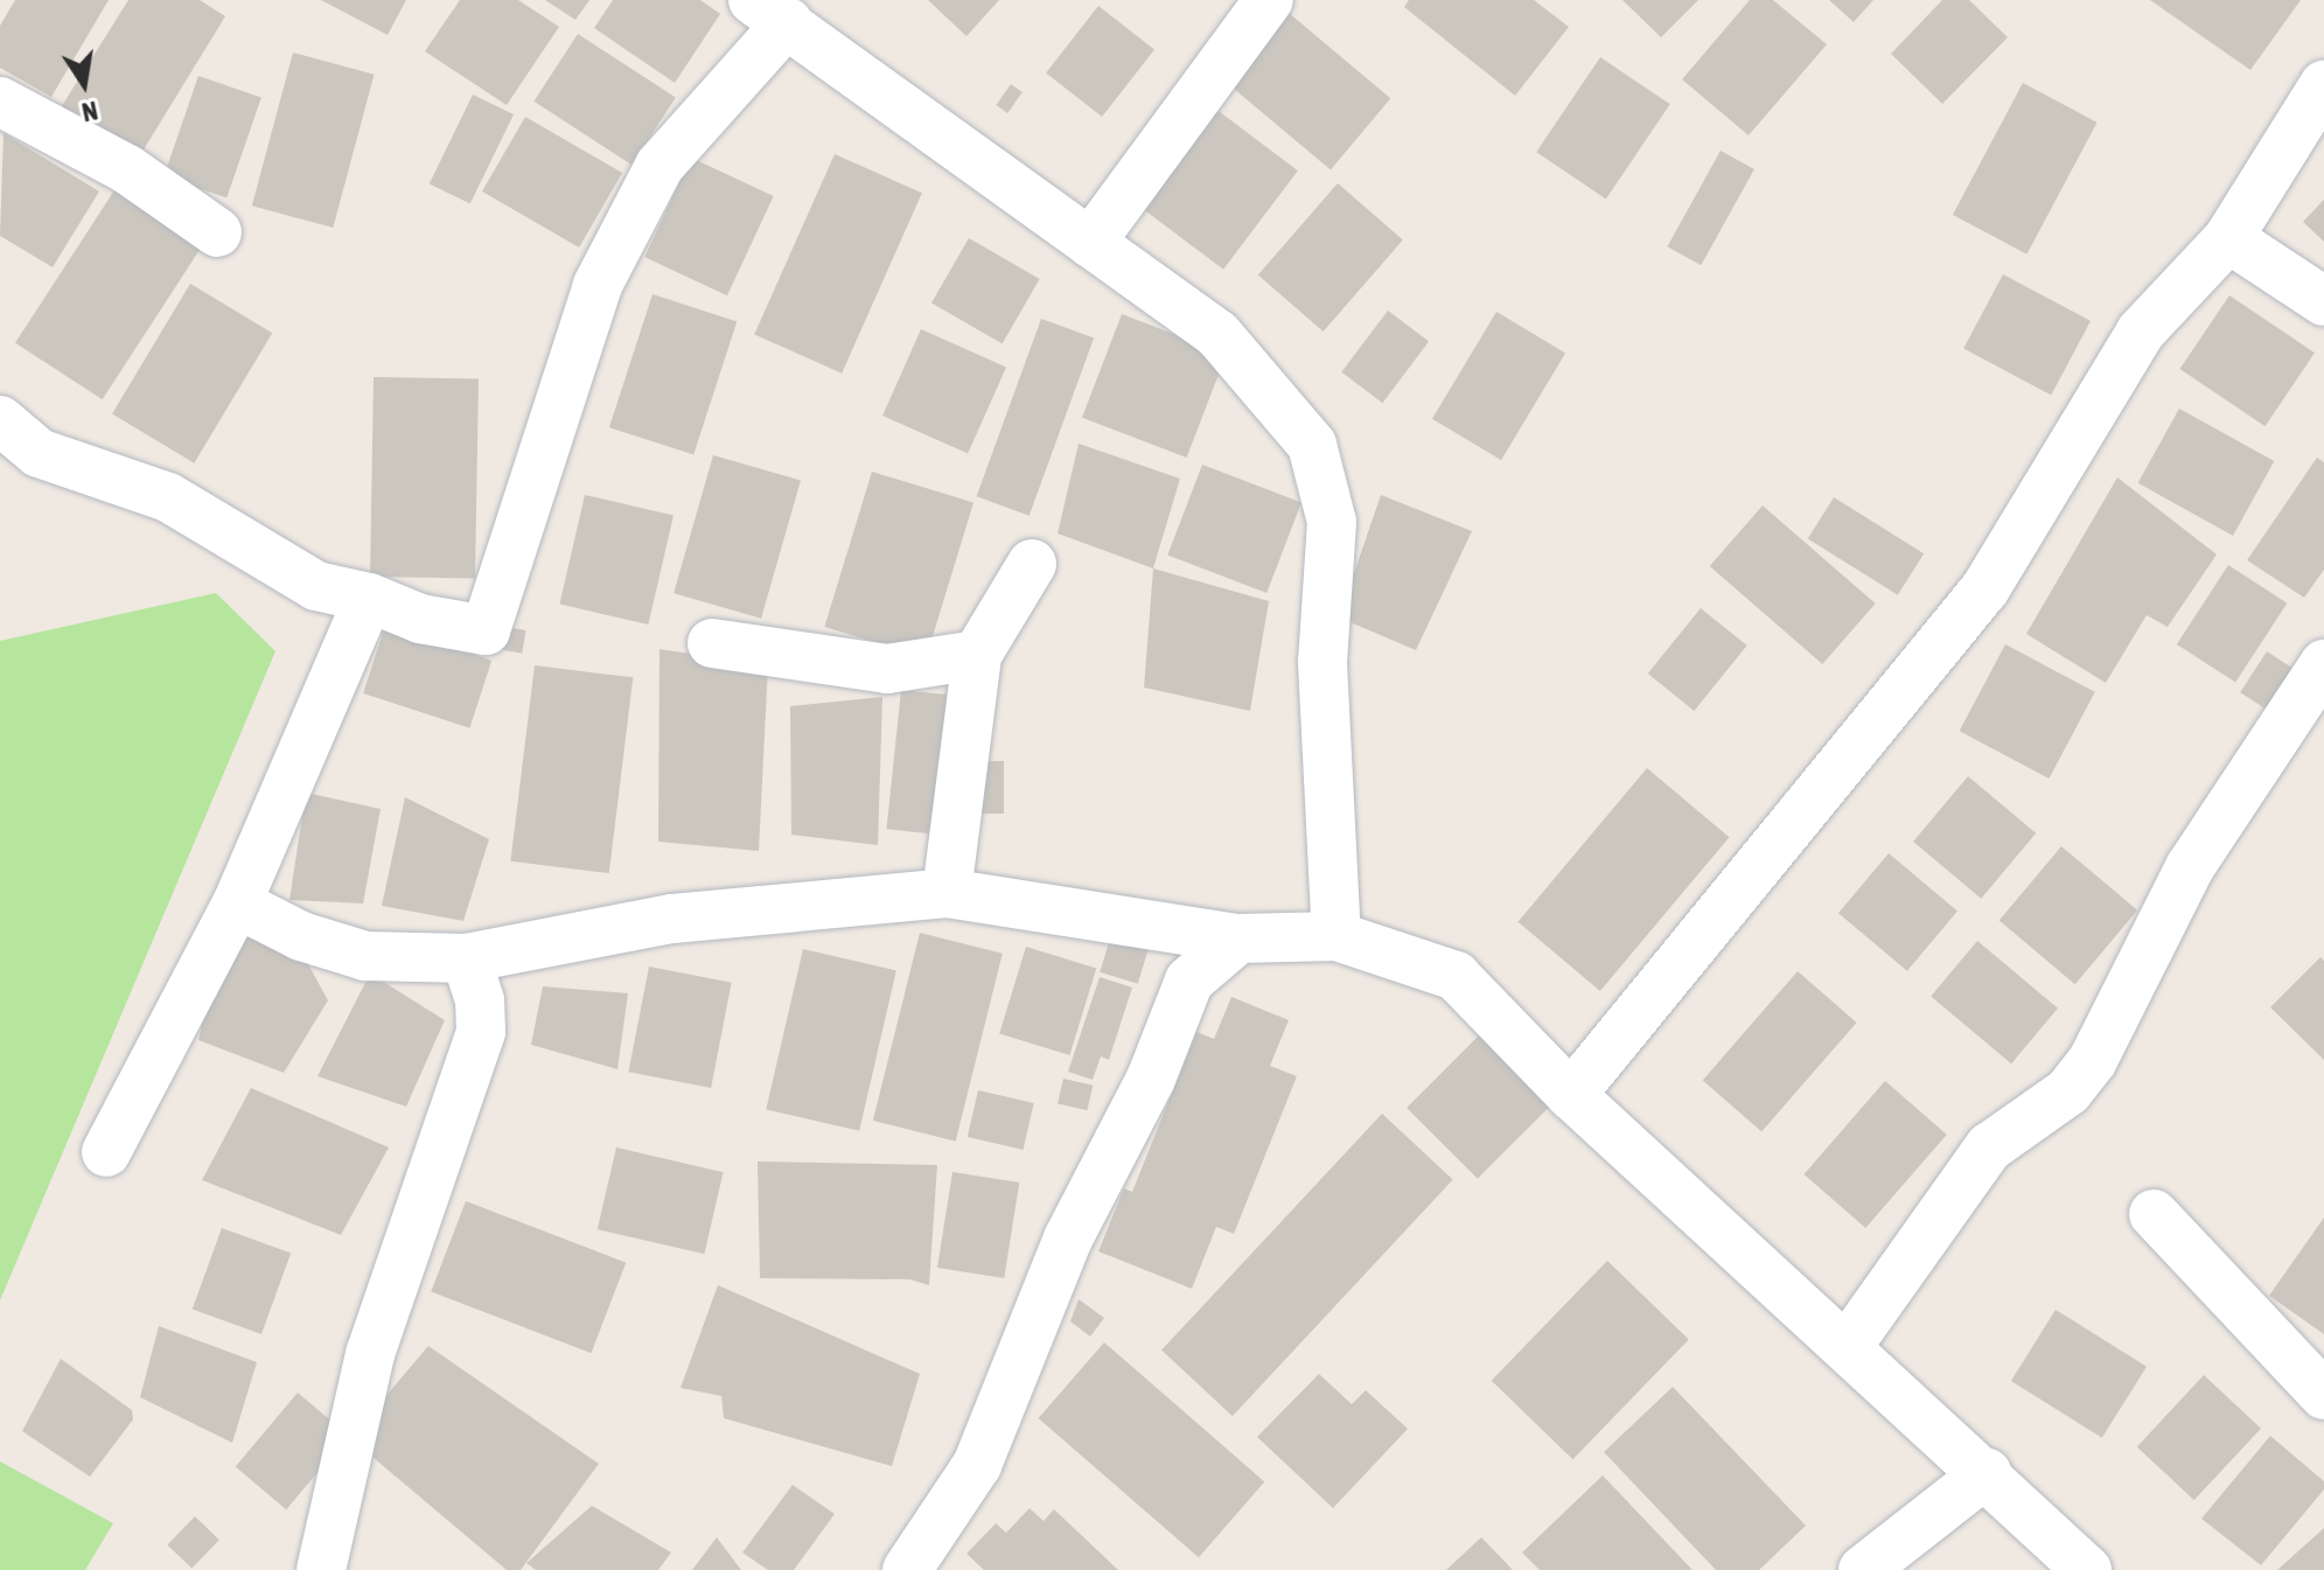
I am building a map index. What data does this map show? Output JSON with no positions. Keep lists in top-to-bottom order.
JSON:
{
  "north": "bottom"
}
